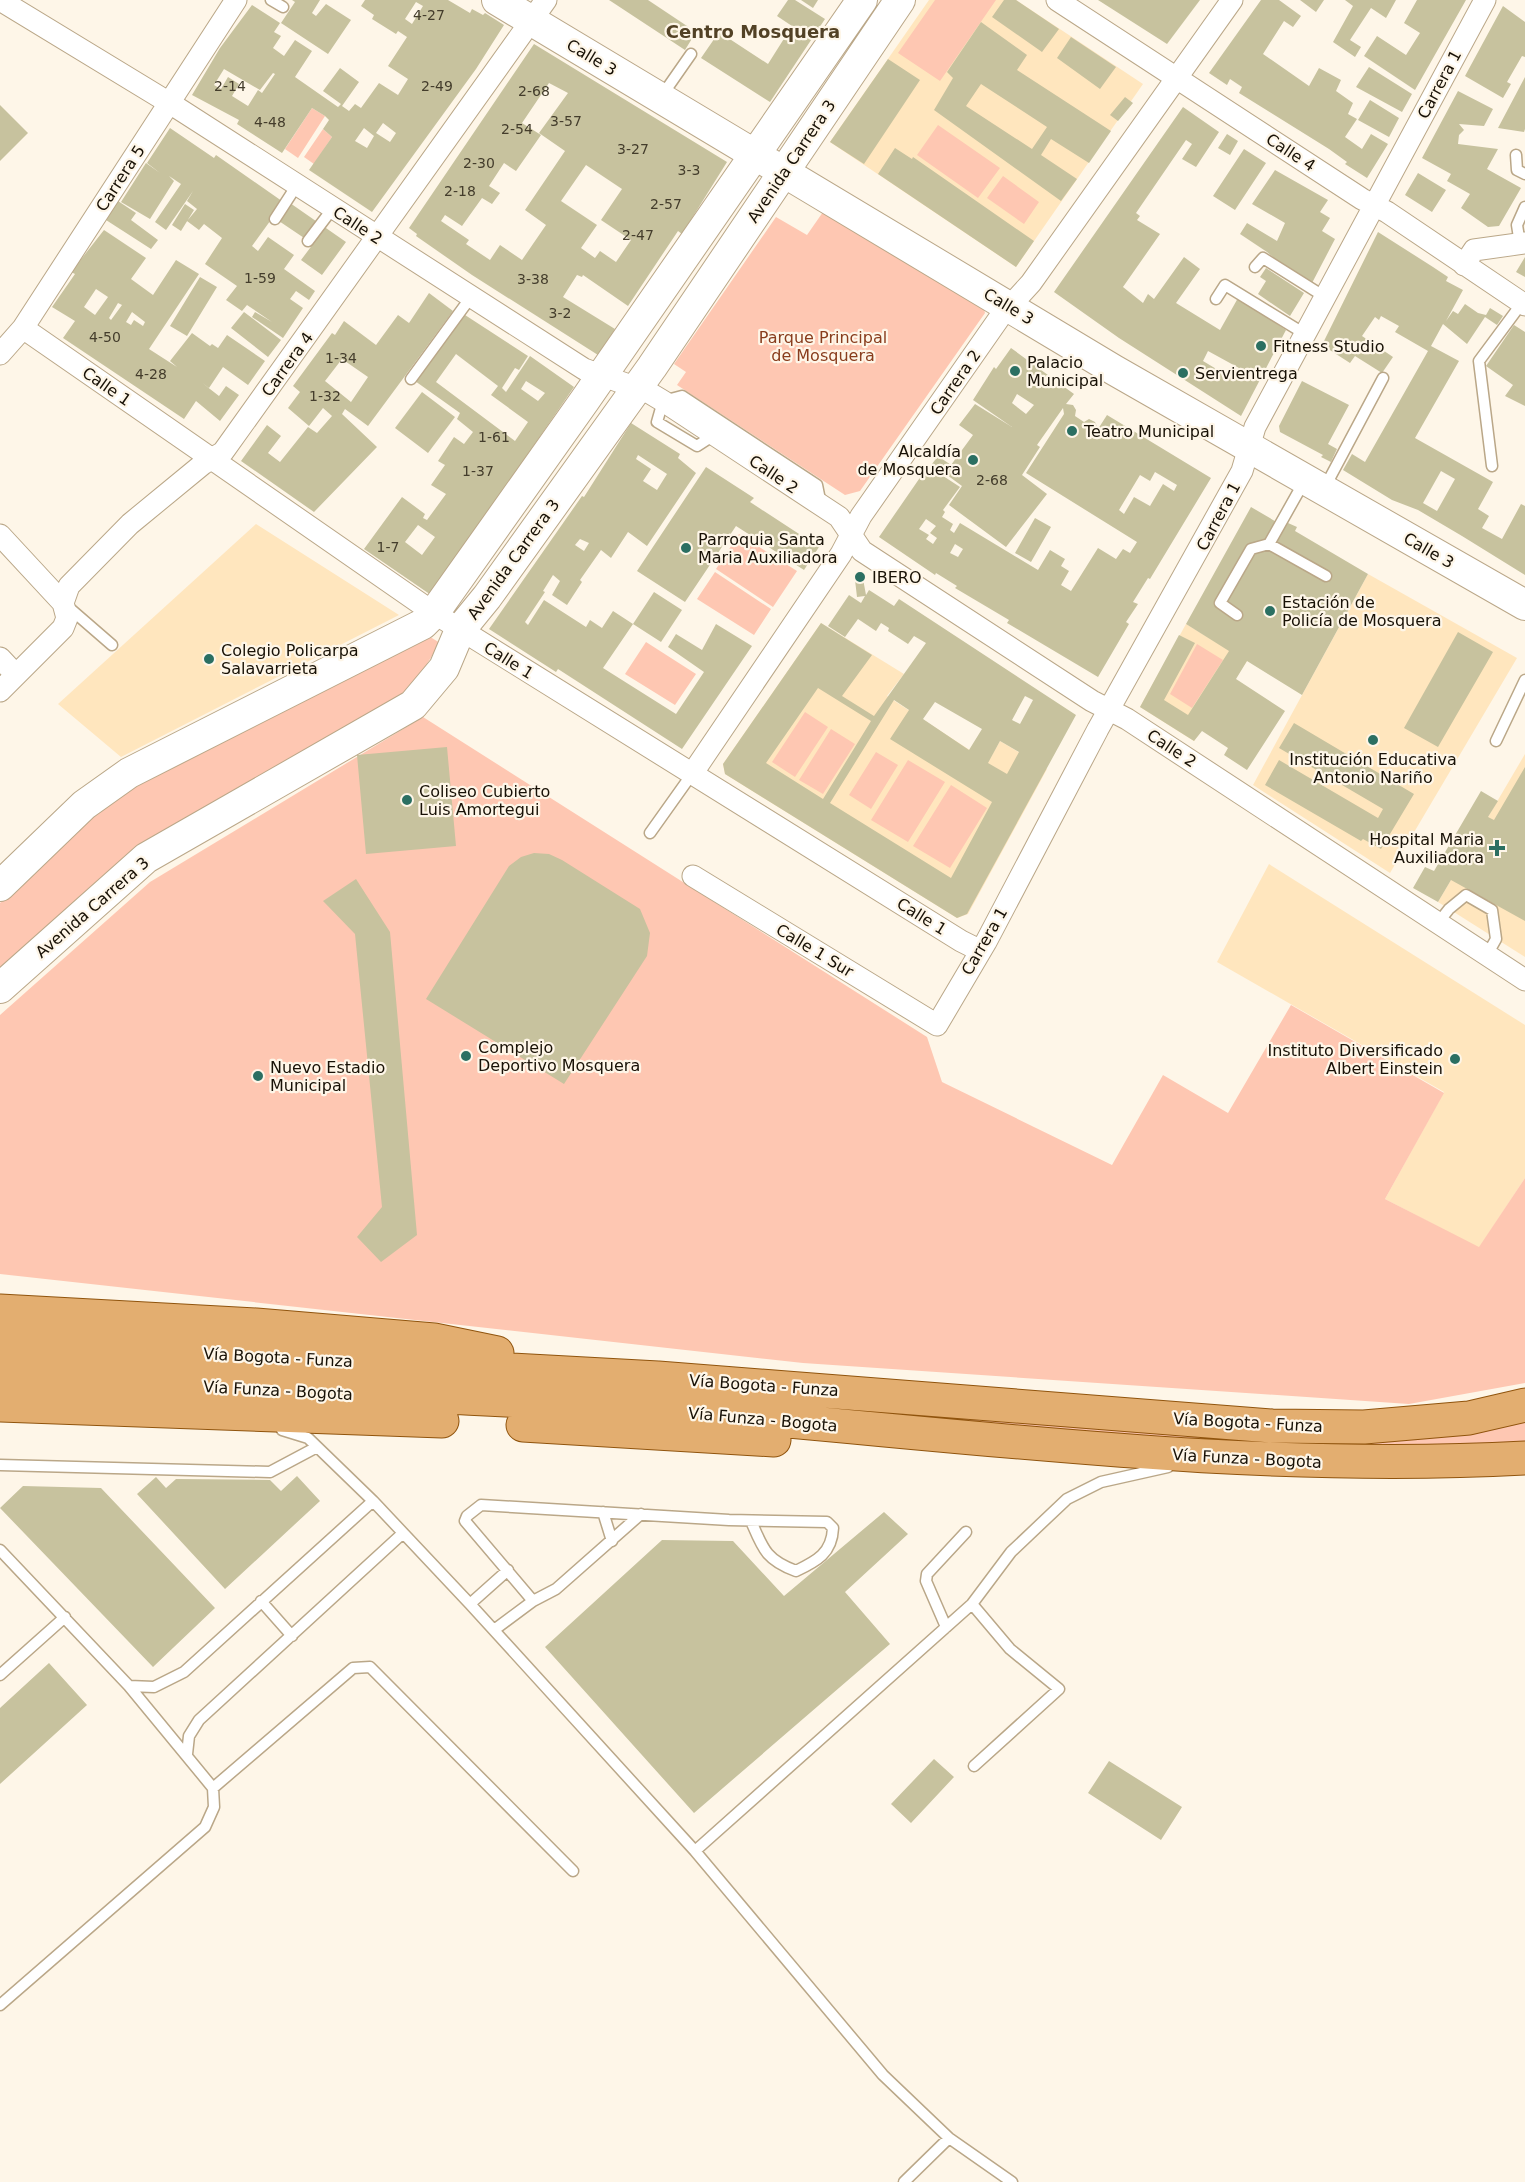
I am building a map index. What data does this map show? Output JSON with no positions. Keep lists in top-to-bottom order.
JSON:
{
  "streets": {
    "main road": [
      "Calle 3",
      "Avenida Carrera 3",
      "Vía Bogota - Funza",
      "Vía Funza - Bogota"
    ],
    "street": [
      "Carrera 1",
      "Calle 4",
      "Carrera 5",
      "Calle 2",
      "Carrera 4",
      "Carrera 2",
      "Calle 1",
      "Calle 1 Sur"
    ]
  },
  "crossings": [
    ["Calle 3", "Carrera 1"],
    ["Calle 3", "Avenida Carrera 3"],
    ["Calle 3", "Carrera 4"],
    ["Calle 3", "Carrera 2"],
    ["Carrera 1", "Calle 4"],
    ["Carrera 1", "Calle 2"],
    ["Carrera 1", "Calle 1"],
    ["Carrera 1", "Calle 1 Sur"],
    ["Calle 4", "Carrera 2"],
    ["Avenida Carrera 3", "Calle 2"],
    ["Avenida Carrera 3", "Calle 1"],
    ["Carrera 5", "Calle 2"],
    ["Carrera 5", "Calle 1"],
    ["Calle 2", "Carrera 4"],
    ["Calle 2", "Carrera 2"],
    ["Carrera 4", "Calle 1"],
    ["Carrera 2", "Calle 1"]
  ],
  "districts": ["Centro Mosquera"],
  "parks": ["Parque Principal de Mosquera"],
  "places": {
    "other": [
      "Fitness Studio",
      "Palacio Municipal",
      "Servientrega",
      "Teatro Municipal",
      "Alcaldía de Mosquera",
      "Parroquia Santa Maria Auxiliadora",
      "IBERO",
      "Estación de Policía de Mosquera",
      "Colegio Policarpa Salavarrieta",
      "Institución Educativa Antonio Nariño",
      "Coliseo Cubierto Luis Amortegui",
      "Complejo Deportivo Mosquera",
      "Instituto Diversificado Albert Einstein",
      "Nuevo Estadio Municipal"
    ],
    "health": ["Hospital Maria Auxiliadora"]
  },
  "house_numbers": [
    "4-27",
    "2-14",
    "2-49",
    "2-68",
    "3-57",
    "4-48",
    "2-54",
    "3-27",
    "2-30",
    "3-3",
    "2-18",
    "2-57",
    "2-47",
    "1-59",
    "3-38",
    "3-2",
    "4-50",
    "1-34",
    "4-28",
    "1-32",
    "1-61",
    "1-37",
    "2-68",
    "1-7"
  ]
}
